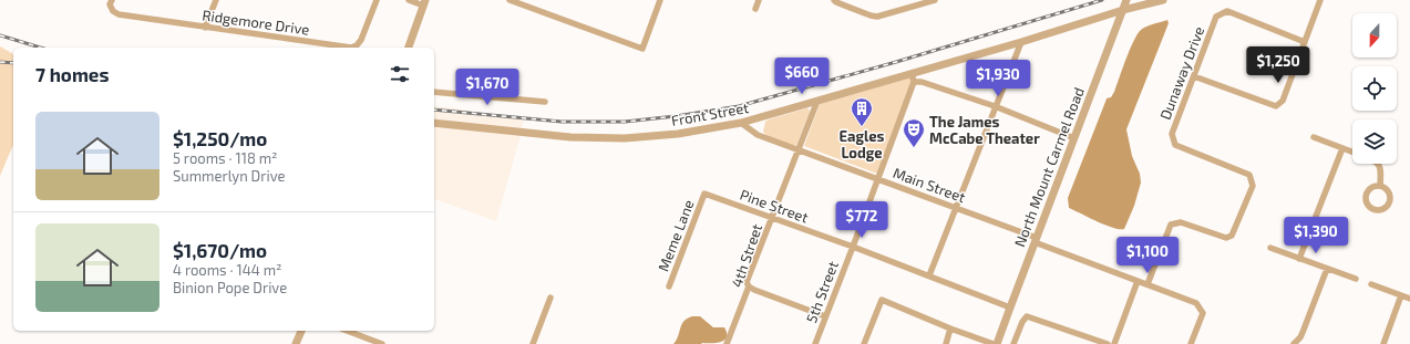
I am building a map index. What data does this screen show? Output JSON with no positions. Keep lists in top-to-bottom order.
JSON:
{
  "streets": {
    "street": [
      "Ridgemore Drive",
      "Dunaway Drive",
      "Front Street",
      "North Mount Carmel Road",
      "Main Street",
      "Pine Street",
      "Meme Lane",
      "4th Street",
      "5th Street"
    ]
  },
  "crossings": [
    ["Dunaway Drive", "Main Street"],
    ["Front Street", "North Mount Carmel Road"],
    ["Front Street", "Main Street"],
    ["Front Street", "4th Street"],
    ["Front Street", "5th Street"],
    ["North Mount Carmel Road", "Main Street"],
    ["North Mount Carmel Road", "Pine Street"],
    ["Main Street", "4th Street"],
    ["Main Street", "5th Street"],
    ["Pine Street", "Meme Lane"],
    ["Pine Street", "4th Street"],
    ["Pine Street", "5th Street"]
  ],
  "places": {
    "building": ["Eagles Lodge"],
    "theatre": ["The James McCabe Theater"]
  },
  "north": "bottom",
  "page": {
    "price": [
      "$1,250",
      "$660",
      "$1,930",
      "$1,670",
      "$772",
      "$1,390",
      "$1,100"
    ],
    "heading": "7 homes",
    "list": [
      {
        "name": "$1,250/mo",
        "note": "5 rooms · 118 m² · Summerlyn Drive"
      },
      {
        "name": "$1,670/mo",
        "note": "4 rooms · 144 m² · Binion Pope Drive"
      }
    ]
  }
}
